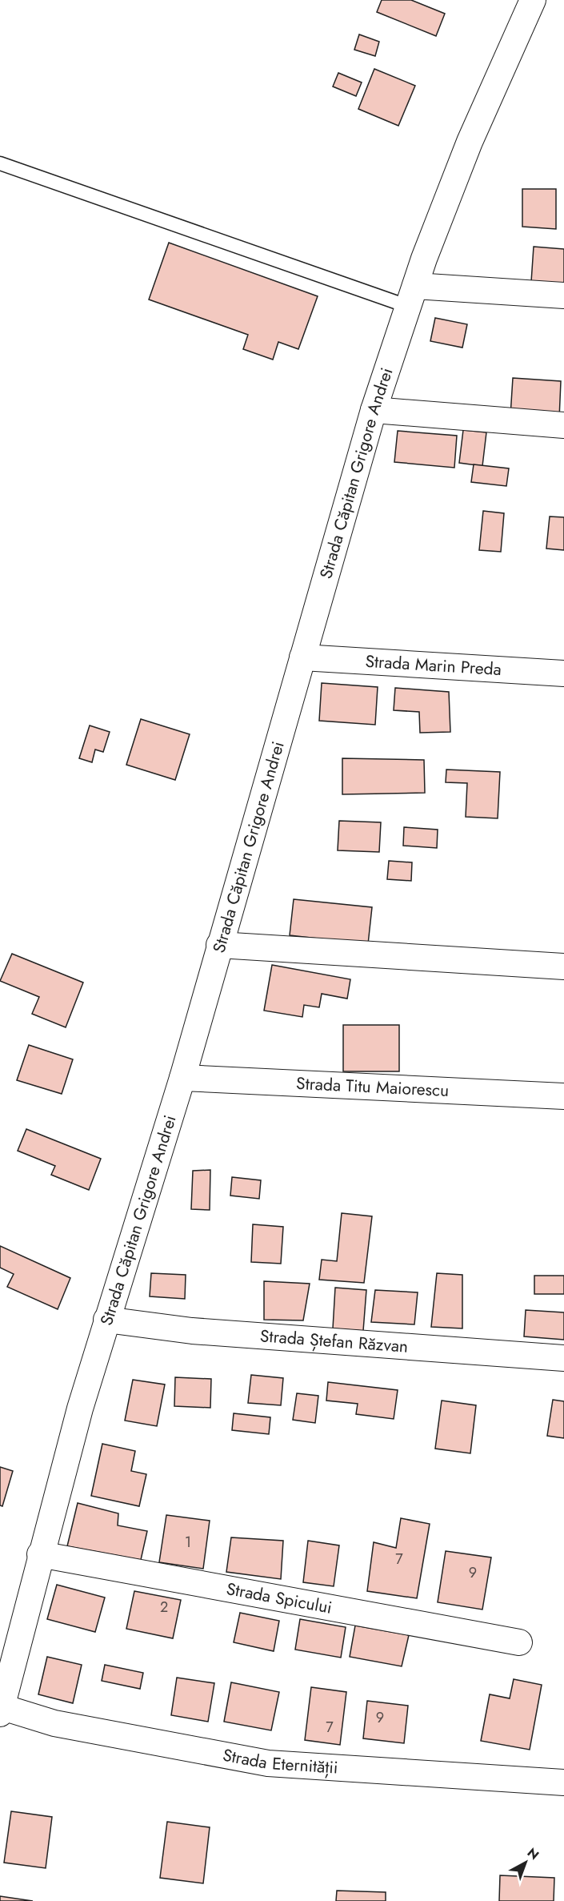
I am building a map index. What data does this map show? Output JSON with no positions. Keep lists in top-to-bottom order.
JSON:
{
  "streets": {
    "street": [
      "Strada Căpitan Grigore Andrei",
      "Strada Marin Preda",
      "Strada Titu Maiorescu",
      "Strada Ștefan Răzvan",
      "Strada Spicului",
      "Strada Eternității"
    ]
  },
  "crossings": [
    ["Strada Căpitan Grigore Andrei", "Strada Marin Preda"],
    ["Strada Căpitan Grigore Andrei", "Strada Titu Maiorescu"],
    ["Strada Căpitan Grigore Andrei", "Strada Ștefan Răzvan"],
    ["Strada Căpitan Grigore Andrei", "Strada Spicului"],
    ["Strada Căpitan Grigore Andrei", "Strada Eternității"]
  ],
  "house_numbers": [
    "1",
    "7",
    "9",
    "2",
    "9",
    "7"
  ],
  "north": "top right"
}
